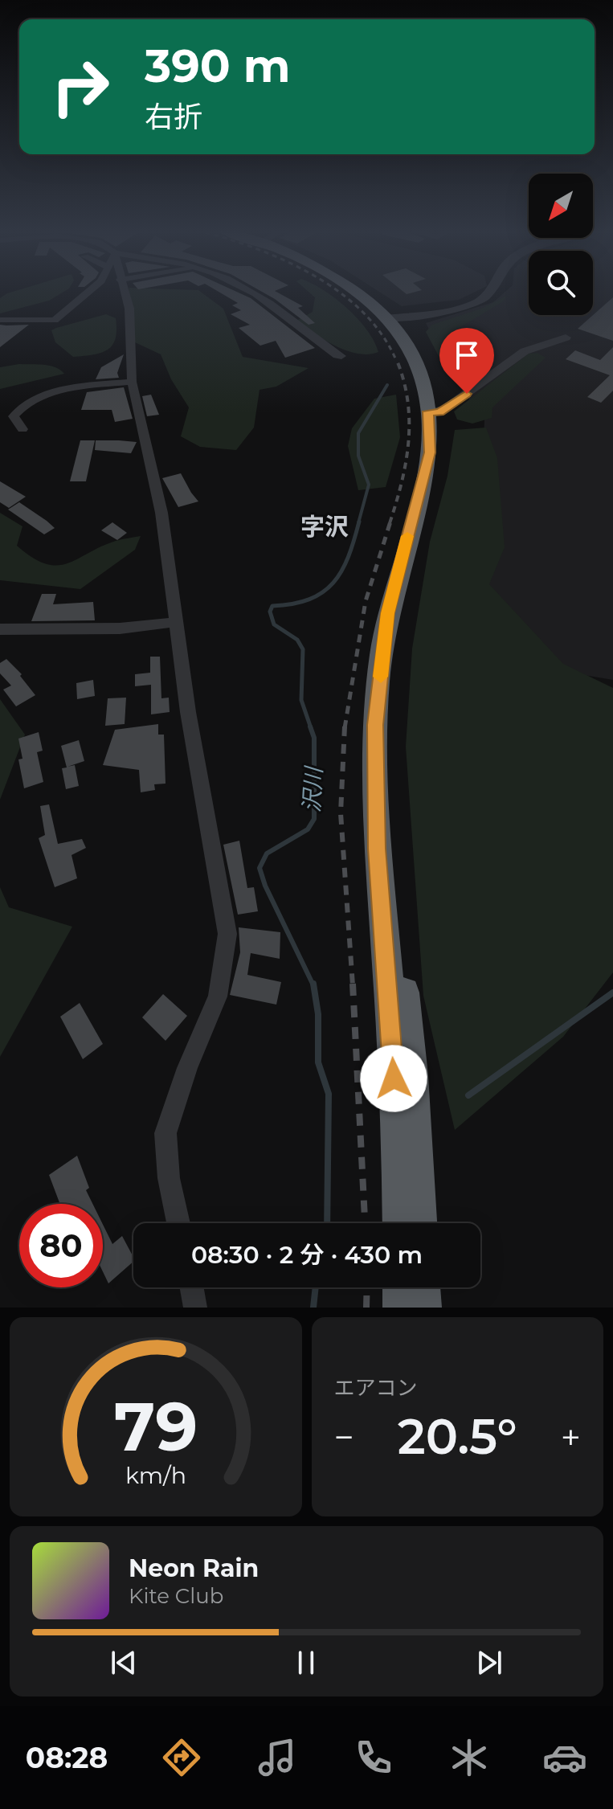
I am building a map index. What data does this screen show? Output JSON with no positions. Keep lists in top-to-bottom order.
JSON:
{
  "districts": ["字沢"],
  "water": ["沢川"],
  "north": "bottom left",
  "page": {
    "turn": ["390 m", "右折"],
    "limit": "80",
    "trip": "08:30 · 2 分 · 430 m",
    "tile": "エアコン",
    "heat": ["−", "20.5°", "+"],
    "song": ["Neon Rain", "Kite Club"],
    "tabs": "08:28",
    "gauge": ["79", "km/h"]
  }
}
